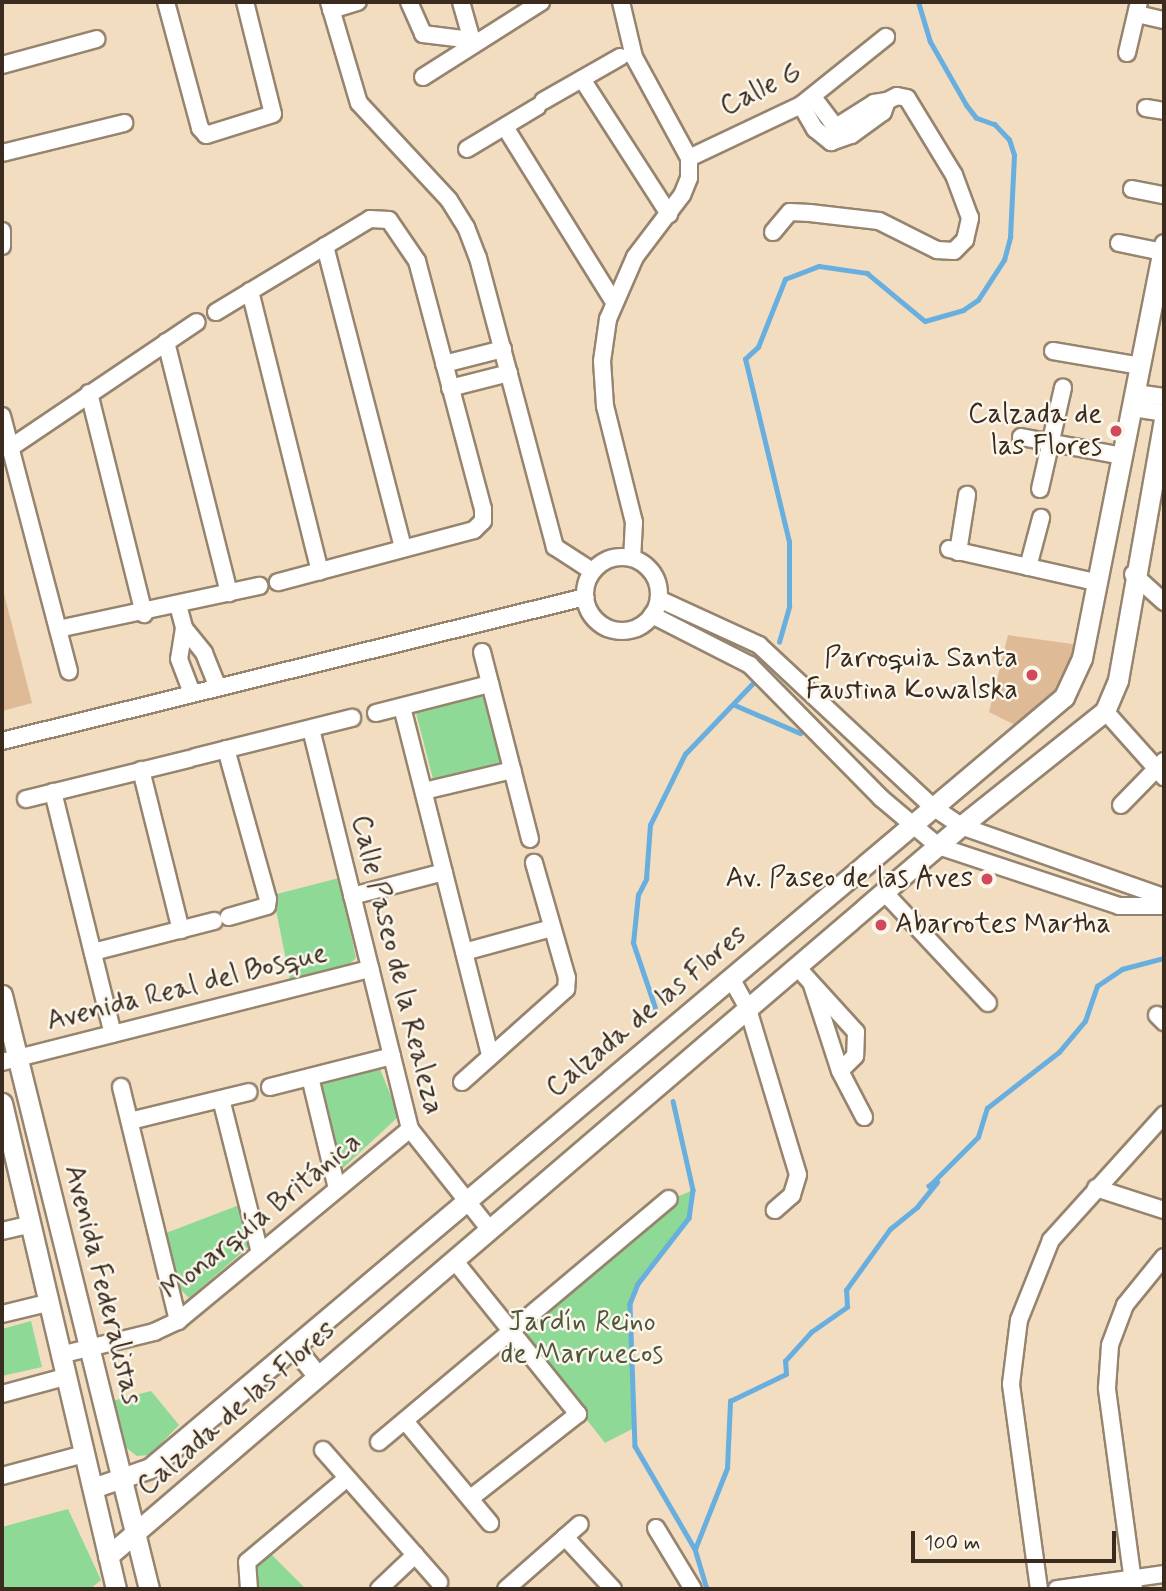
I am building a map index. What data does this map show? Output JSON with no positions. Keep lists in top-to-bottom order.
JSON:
{
  "streets": {
    "street": [
      "Calle G",
      "Calle Paseo de la Realeza",
      "Avenida Real del Bosque",
      "Calzada de las Flores",
      "Monarquía Británica",
      "Avenida Federalistas"
    ]
  },
  "crossings": [
    ["Calle Paseo de la Realeza", "Avenida Real del Bosque"],
    ["Calle Paseo de la Realeza", "Calzada de las Flores"],
    ["Calle Paseo de la Realeza", "Monarquía Británica"],
    ["Avenida Real del Bosque", "Avenida Federalistas"],
    ["Calzada de las Flores", "Avenida Federalistas"],
    ["Monarquía Británica", "Avenida Federalistas"]
  ],
  "parks": ["Jardín Reino de Marruecos"],
  "places": [
    "Calzada de las Flores",
    "Parroquia Santa Faustina Kowalska",
    "Av. Paseo de las Aves",
    "Abarrotes Martha"
  ],
  "scale_bar": "100 m"
}
